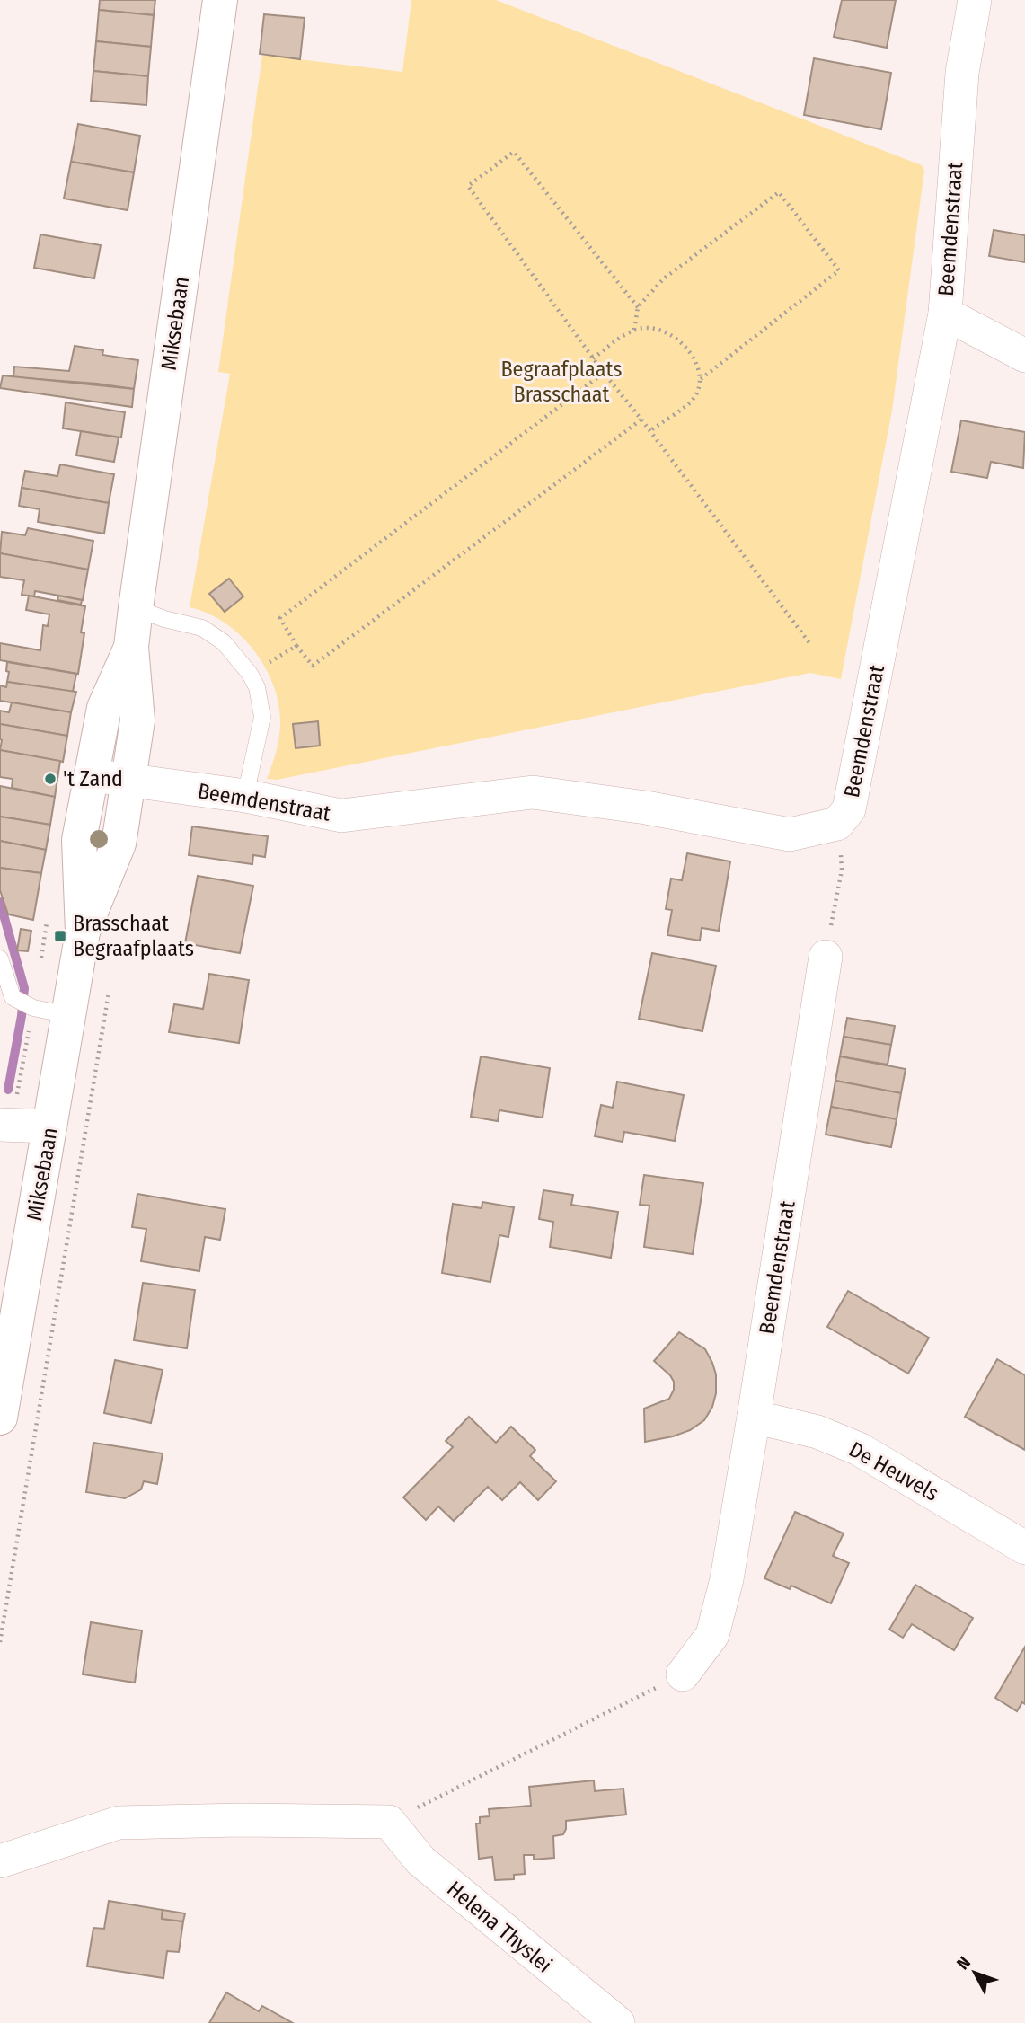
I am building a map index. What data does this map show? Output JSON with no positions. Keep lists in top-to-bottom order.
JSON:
{
  "streets": {
    "street": [
      "Beemdenstraat",
      "Miksebaan",
      "De Heuvels",
      "Helena Thyslei"
    ]
  },
  "crossings": [
    ["Beemdenstraat", "Miksebaan"],
    ["Beemdenstraat", "De Heuvels"]
  ],
  "parks": ["Begraafplaats Brasschaat"],
  "places": {
    "other": ["'t Zand"],
    "transit": ["Brasschaat Begraafplaats"]
  },
  "north": "top left"
}
